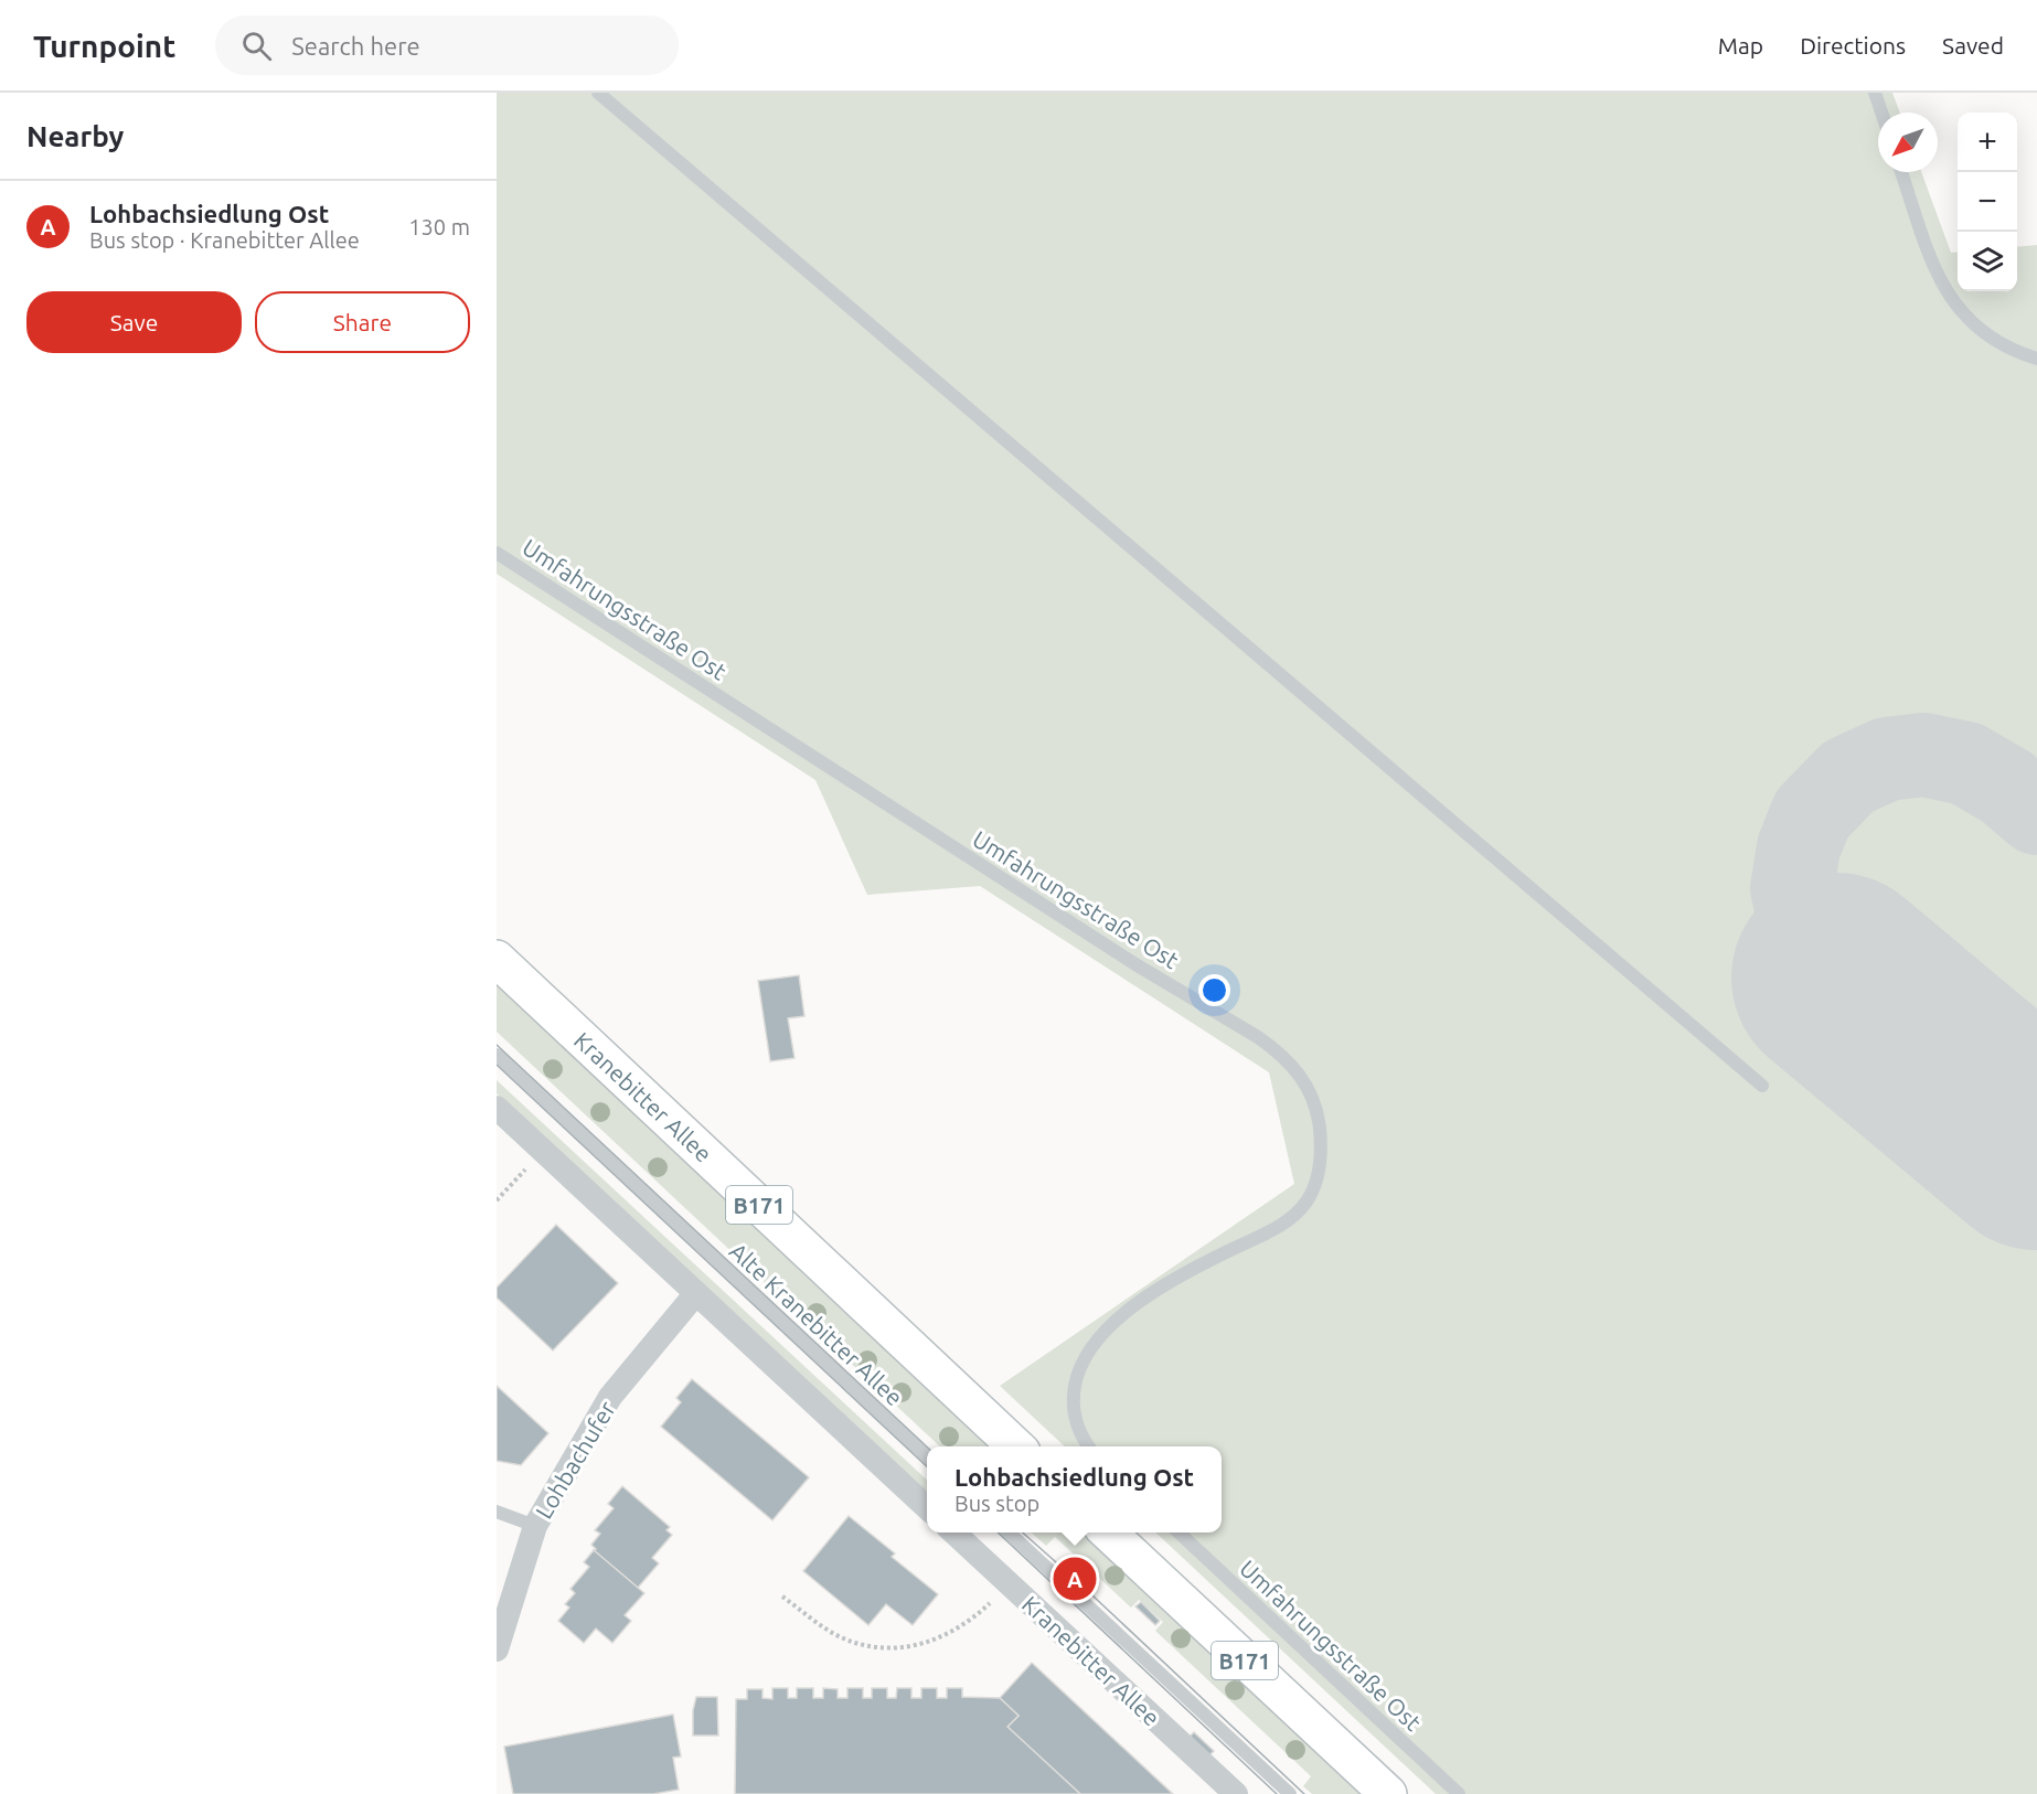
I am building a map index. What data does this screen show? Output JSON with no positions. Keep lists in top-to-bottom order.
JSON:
{
  "streets": {
    "main road": ["Kranebitter Allee", "B171"],
    "street": ["Lohbachufer"],
    "lane": ["Umfahrungsstraße Ost", "Alte Kranebitter Allee"]
  },
  "north": "bottom left",
  "page": {
    "header": "Turnpoint",
    "search": "Search here",
    "nav": ["Map", "Directions", "Saved"],
    "heading": "Nearby",
    "map_buttons": ["+", "−"],
    "list": [
      {
        "mark": "A",
        "name": "Lohbachsiedlung Ost",
        "note": "Bus stop · Kranebitter Allee",
        "value": "130 m"
      }
    ],
    "buttons": ["Save", "Share"],
    "popup": ["Lohbachsiedlung Ost", "Bus stop"],
    "pins": "A"
  }
}
